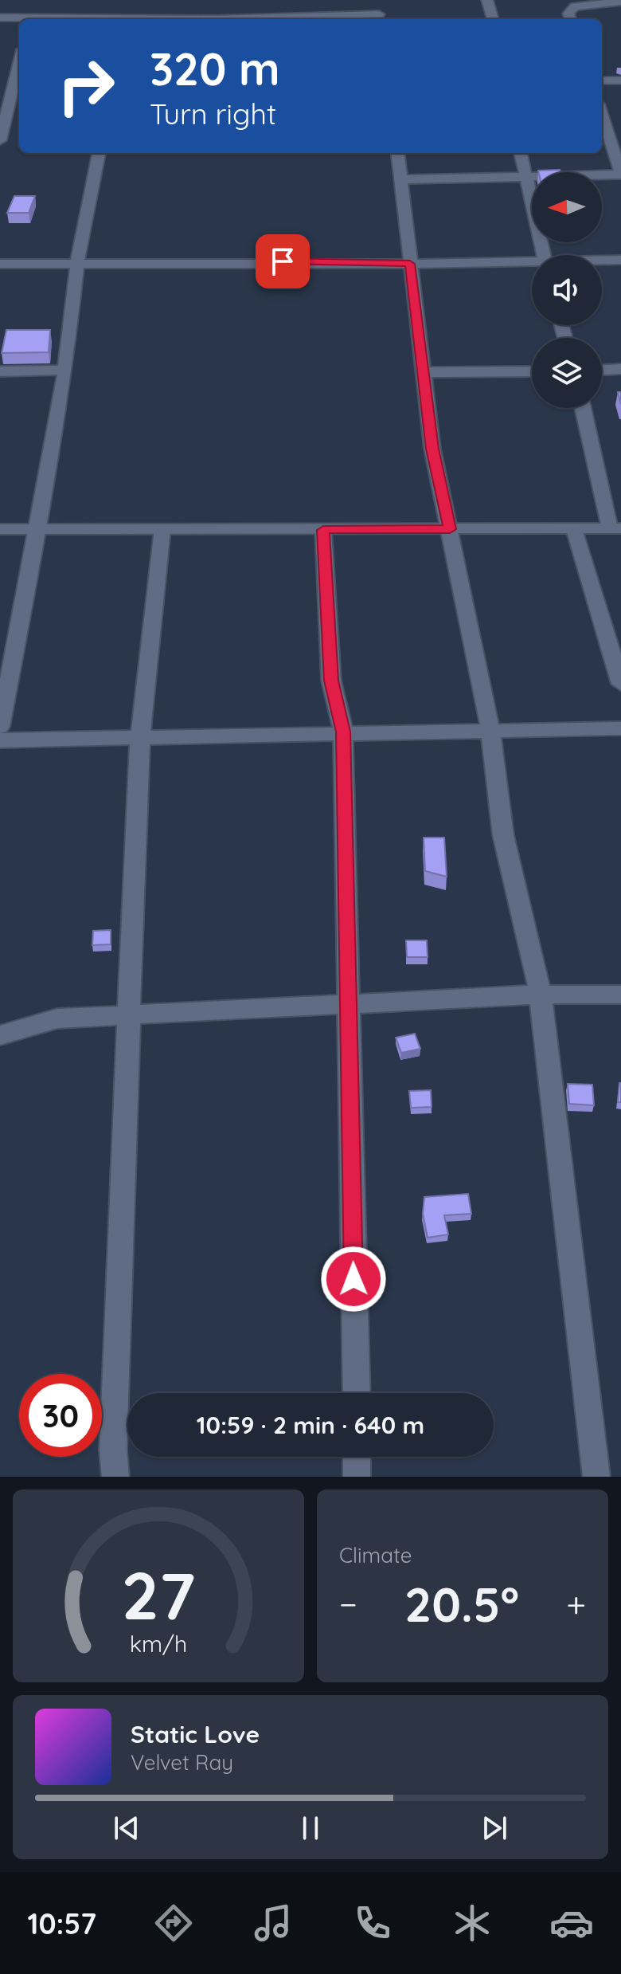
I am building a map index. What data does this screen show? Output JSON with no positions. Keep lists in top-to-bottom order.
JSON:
{
  "north": "left",
  "page": {
    "turn": ["320 m", "Turn right"],
    "limit": "30",
    "trip": "10:59 · 2 min · 640 m",
    "tile": "Climate",
    "heat": ["−", "20.5°", "+"],
    "song": ["Static Love", "Velvet Ray"],
    "tabs": "10:57",
    "gauge": ["27", "km/h"]
  }
}
